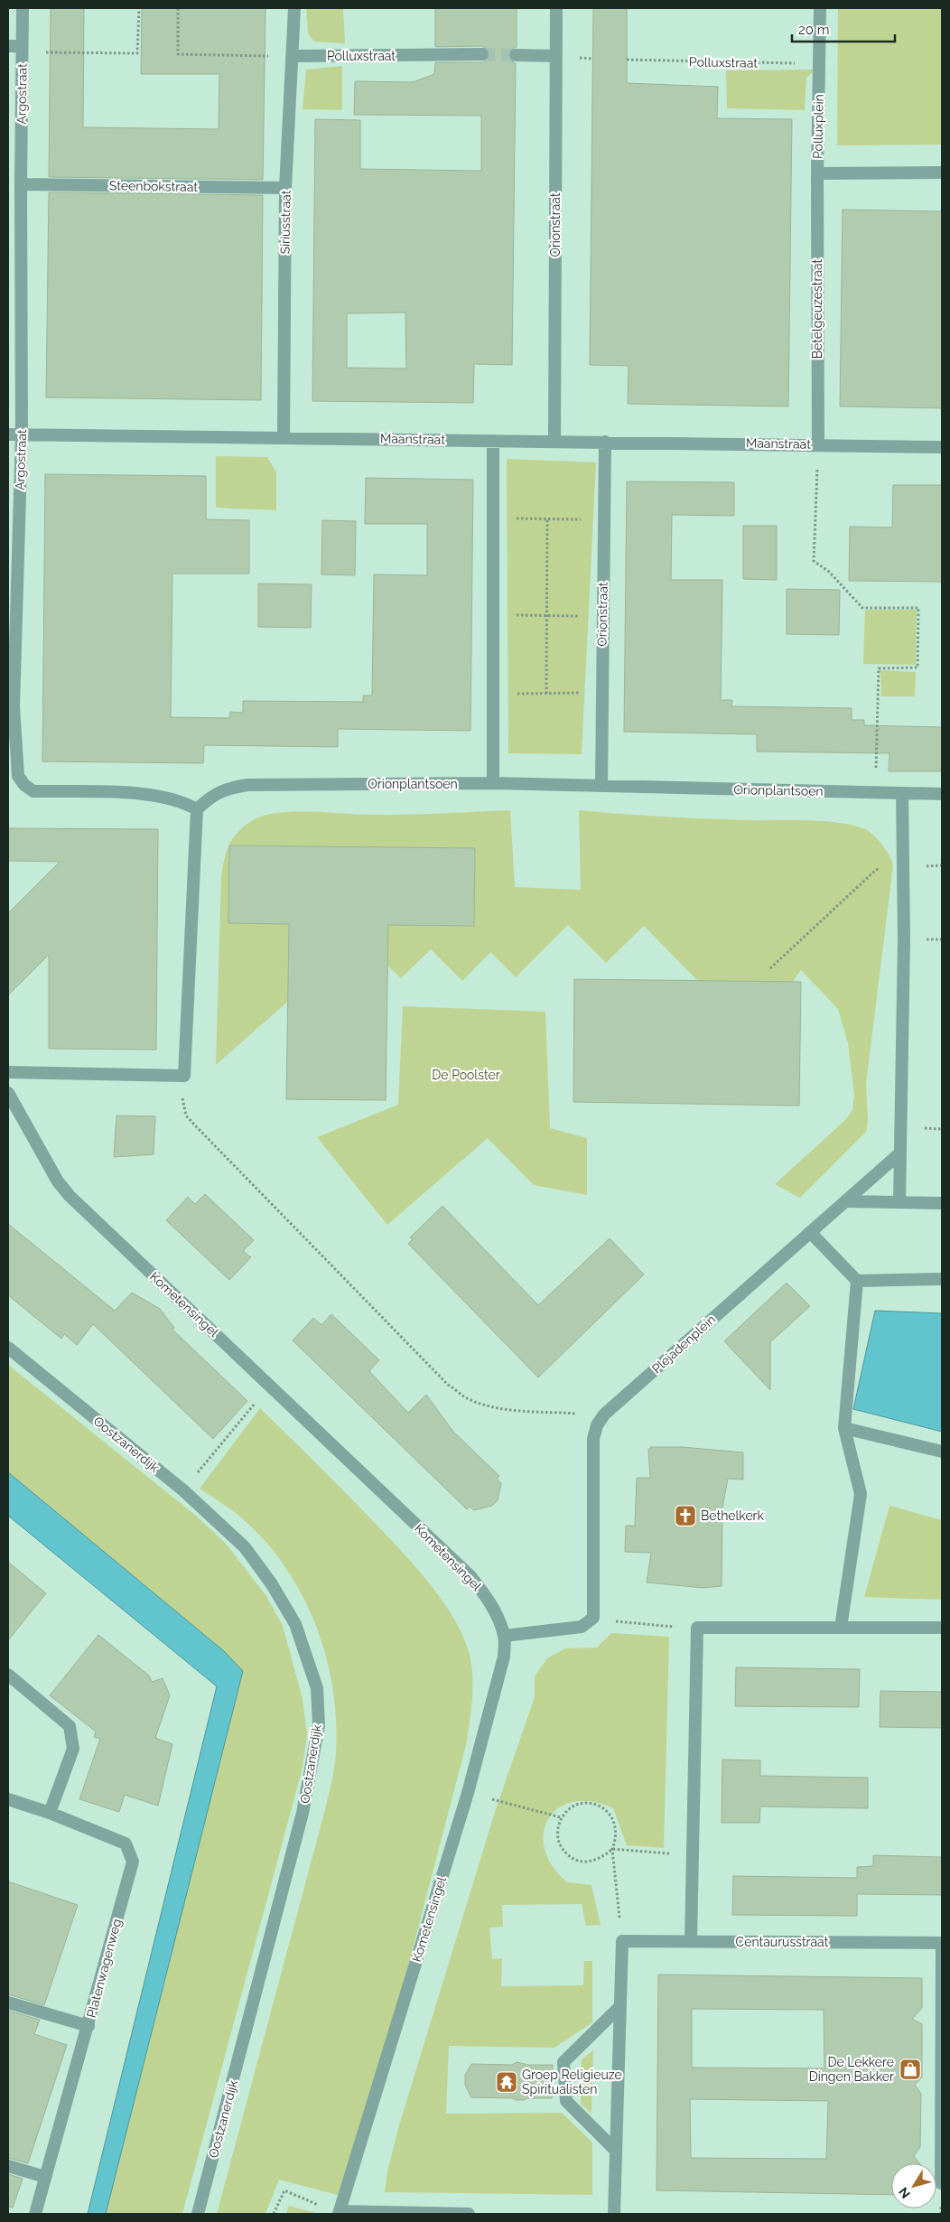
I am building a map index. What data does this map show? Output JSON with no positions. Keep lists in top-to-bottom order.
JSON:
{
  "streets": {
    "street": [
      "Polluxstraat",
      "Argostraat",
      "Polluxplein",
      "Steenbokstraat",
      "Siriusstraat",
      "Orionstraat",
      "Betelgeuzestraat",
      "Maanstraat",
      "Orionplantsoen",
      "Kometensingel",
      "Plejadenplein",
      "Oostzanerdijk",
      "Centaurusstraat",
      "Platenwagenweg"
    ]
  },
  "crossings": [
    ["Polluxstraat", "Polluxplein"],
    ["Polluxstraat", "Siriusstraat"],
    ["Argostraat", "Steenbokstraat"],
    ["Argostraat", "Maanstraat"],
    ["Argostraat", "Orionplantsoen"],
    ["Polluxplein", "Betelgeuzestraat"],
    ["Steenbokstraat", "Siriusstraat"],
    ["Siriusstraat", "Maanstraat"],
    ["Orionstraat", "Maanstraat"],
    ["Orionstraat", "Orionplantsoen"],
    ["Betelgeuzestraat", "Maanstraat"],
    ["Maanstraat", "Orionplantsoen"]
  ],
  "parks": ["De Poolster"],
  "places": {
    "church": ["Bethelkerk"],
    "shop": ["De Lekkere Dingen Bakker"],
    "temple": ["Groep Religieuze Spiritualisten"]
  },
  "scale_bar": "20 m",
  "north": "bottom left"
}
